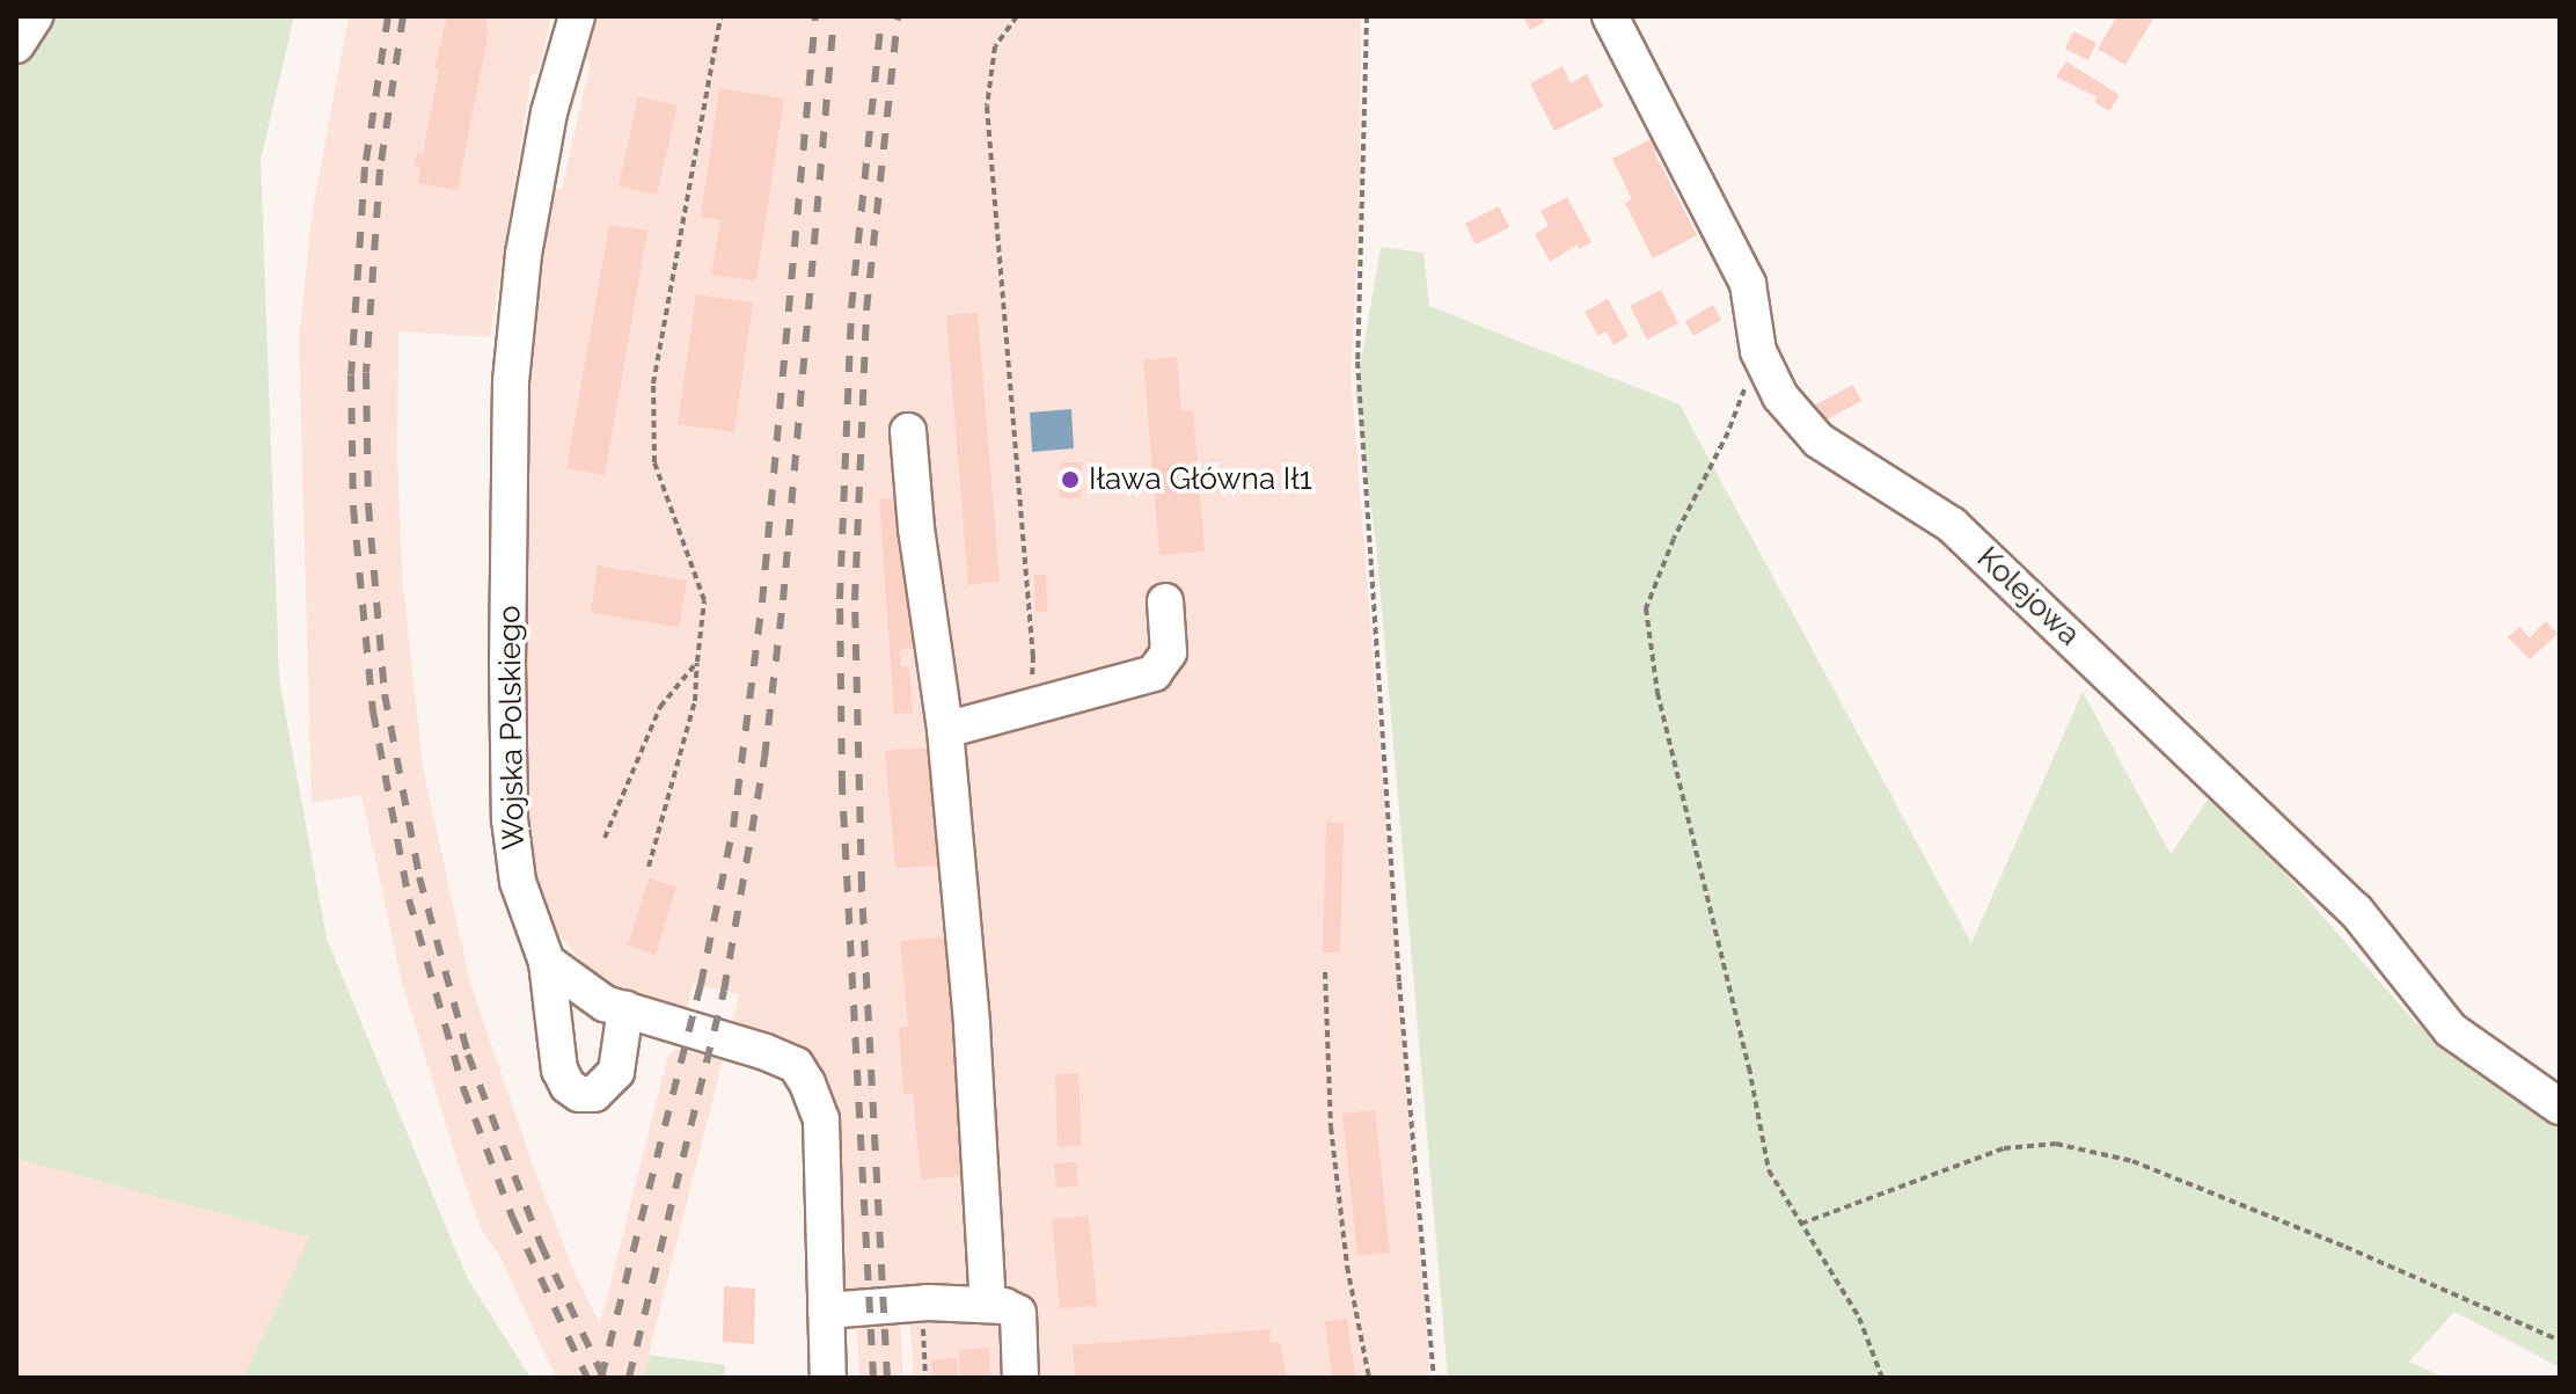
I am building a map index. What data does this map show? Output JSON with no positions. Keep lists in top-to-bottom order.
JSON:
{
  "streets": {
    "street": ["Kolejowa", "Wojska Polskiego"]
  },
  "places": ["Iława Główna Ił1"]
}
